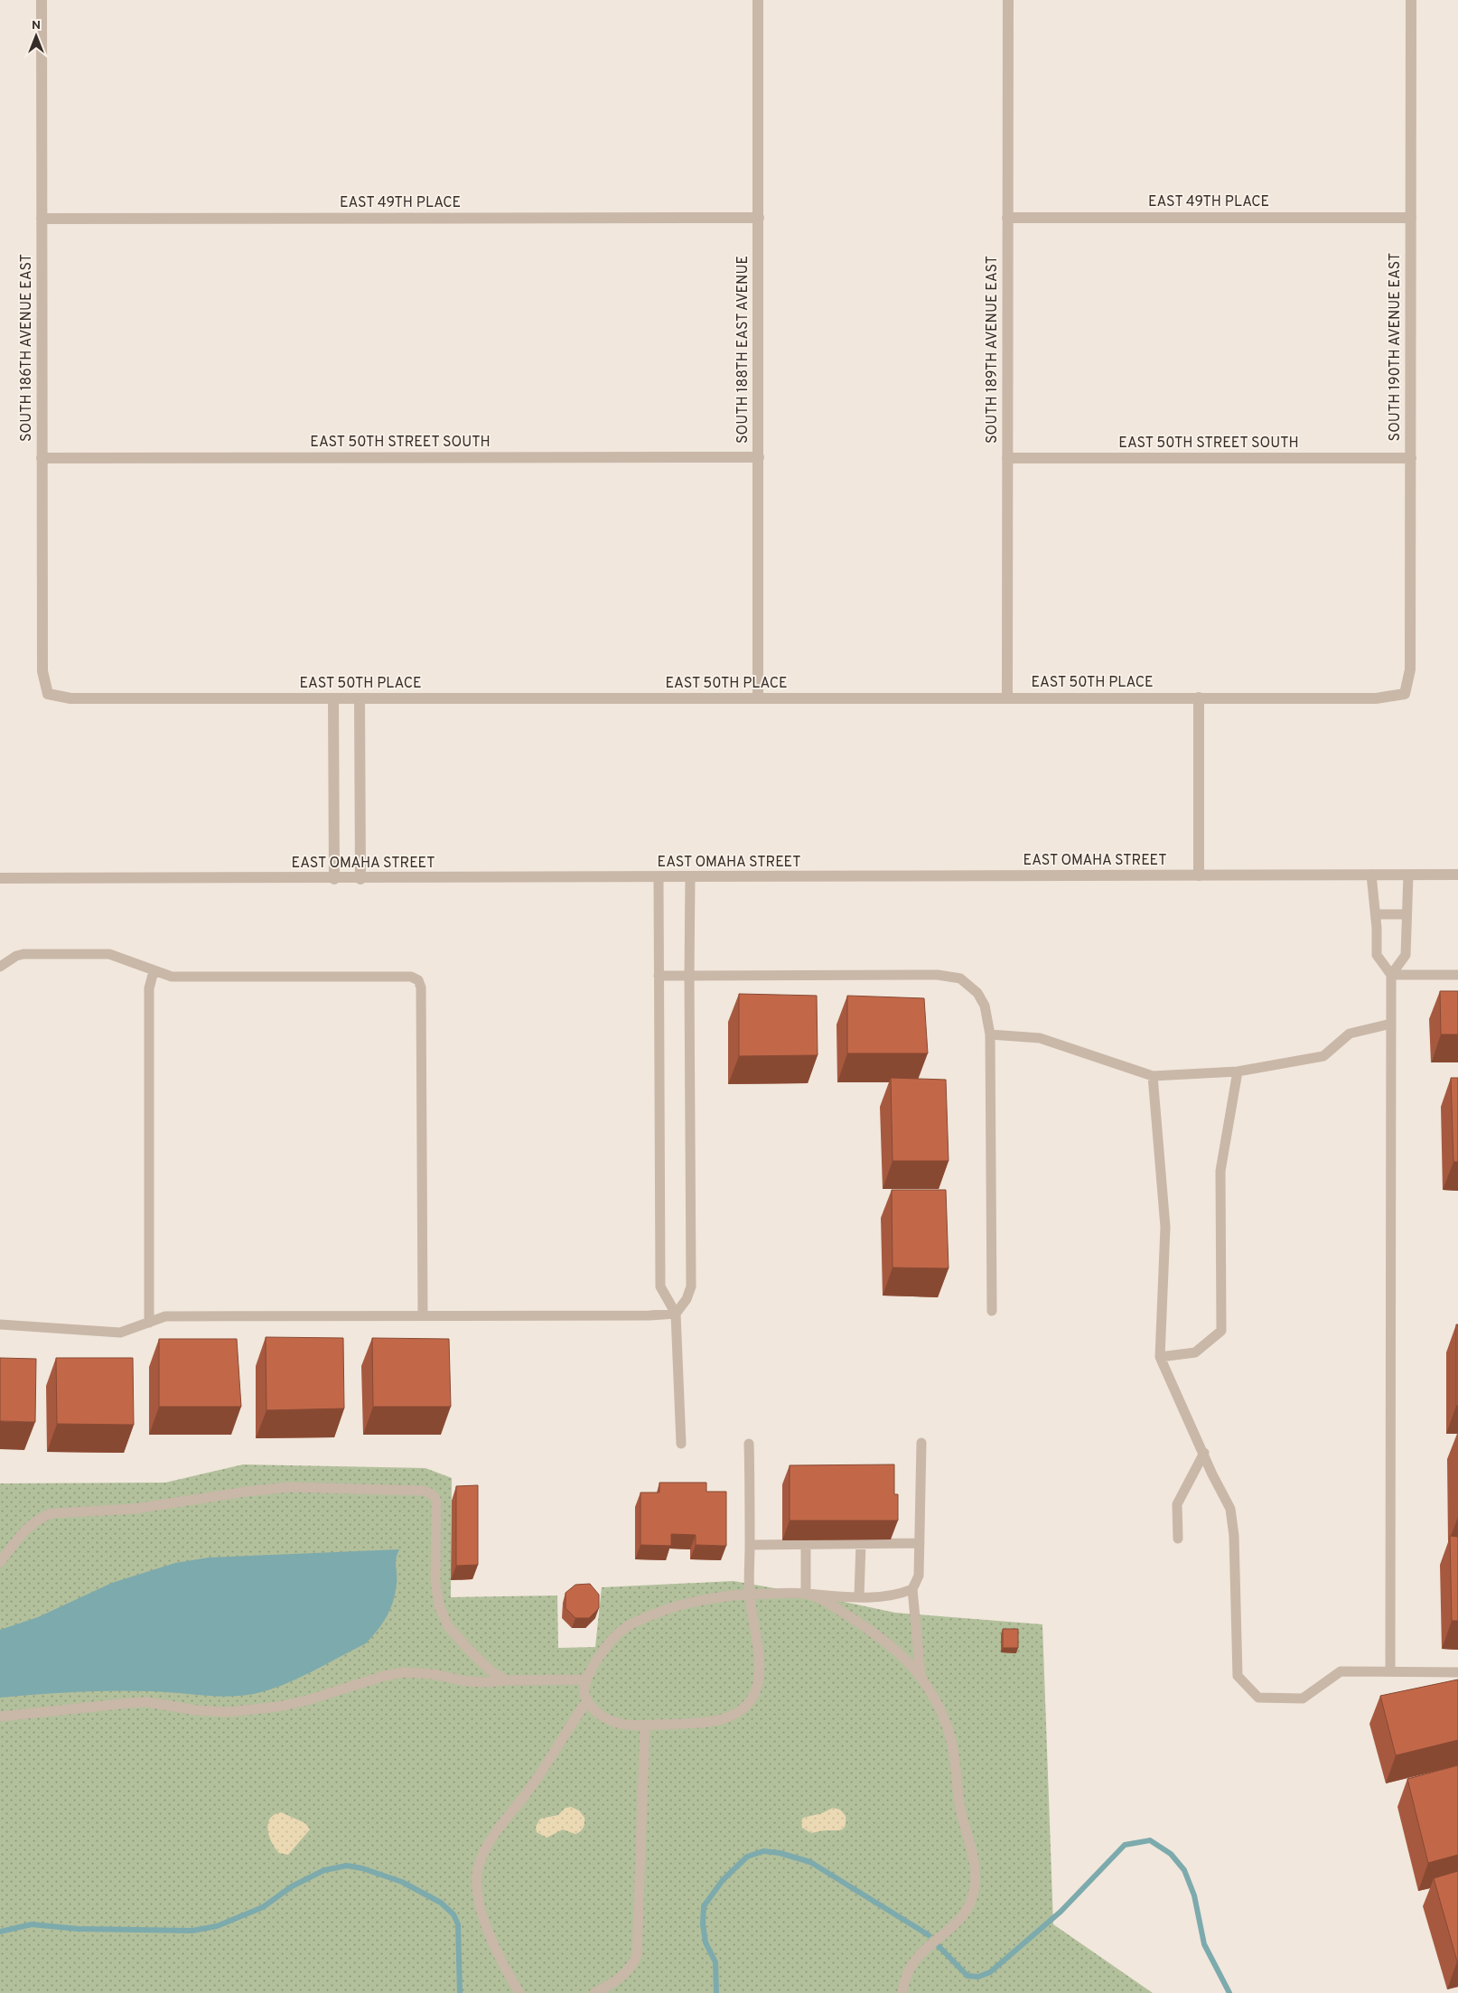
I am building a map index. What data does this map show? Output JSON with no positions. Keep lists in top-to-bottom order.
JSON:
{
  "streets": {
    "street": [
      "EAST 49TH PLACE",
      "SOUTH 190TH AVENUE EAST",
      "SOUTH 186TH AVENUE EAST",
      "SOUTH 188TH EAST AVENUE",
      "SOUTH 189TH AVENUE EAST",
      "EAST 50TH STREET SOUTH",
      "EAST 50TH PLACE",
      "EAST OMAHA STREET"
    ]
  },
  "crossings": [
    ["EAST 49TH PLACE", "SOUTH 190TH AVENUE EAST"],
    ["EAST 49TH PLACE", "SOUTH 186TH AVENUE EAST"],
    ["EAST 49TH PLACE", "SOUTH 188TH EAST AVENUE"],
    ["EAST 49TH PLACE", "SOUTH 189TH AVENUE EAST"],
    ["SOUTH 190TH AVENUE EAST", "EAST 50TH STREET SOUTH"],
    ["SOUTH 190TH AVENUE EAST", "EAST 50TH PLACE"],
    ["SOUTH 186TH AVENUE EAST", "EAST 50TH STREET SOUTH"],
    ["SOUTH 186TH AVENUE EAST", "EAST 50TH PLACE"],
    ["SOUTH 188TH EAST AVENUE", "EAST 50TH STREET SOUTH"],
    ["SOUTH 188TH EAST AVENUE", "EAST 50TH PLACE"],
    ["SOUTH 189TH AVENUE EAST", "EAST 50TH STREET SOUTH"],
    ["SOUTH 189TH AVENUE EAST", "EAST 50TH PLACE"]
  ],
  "north": "top"
}
